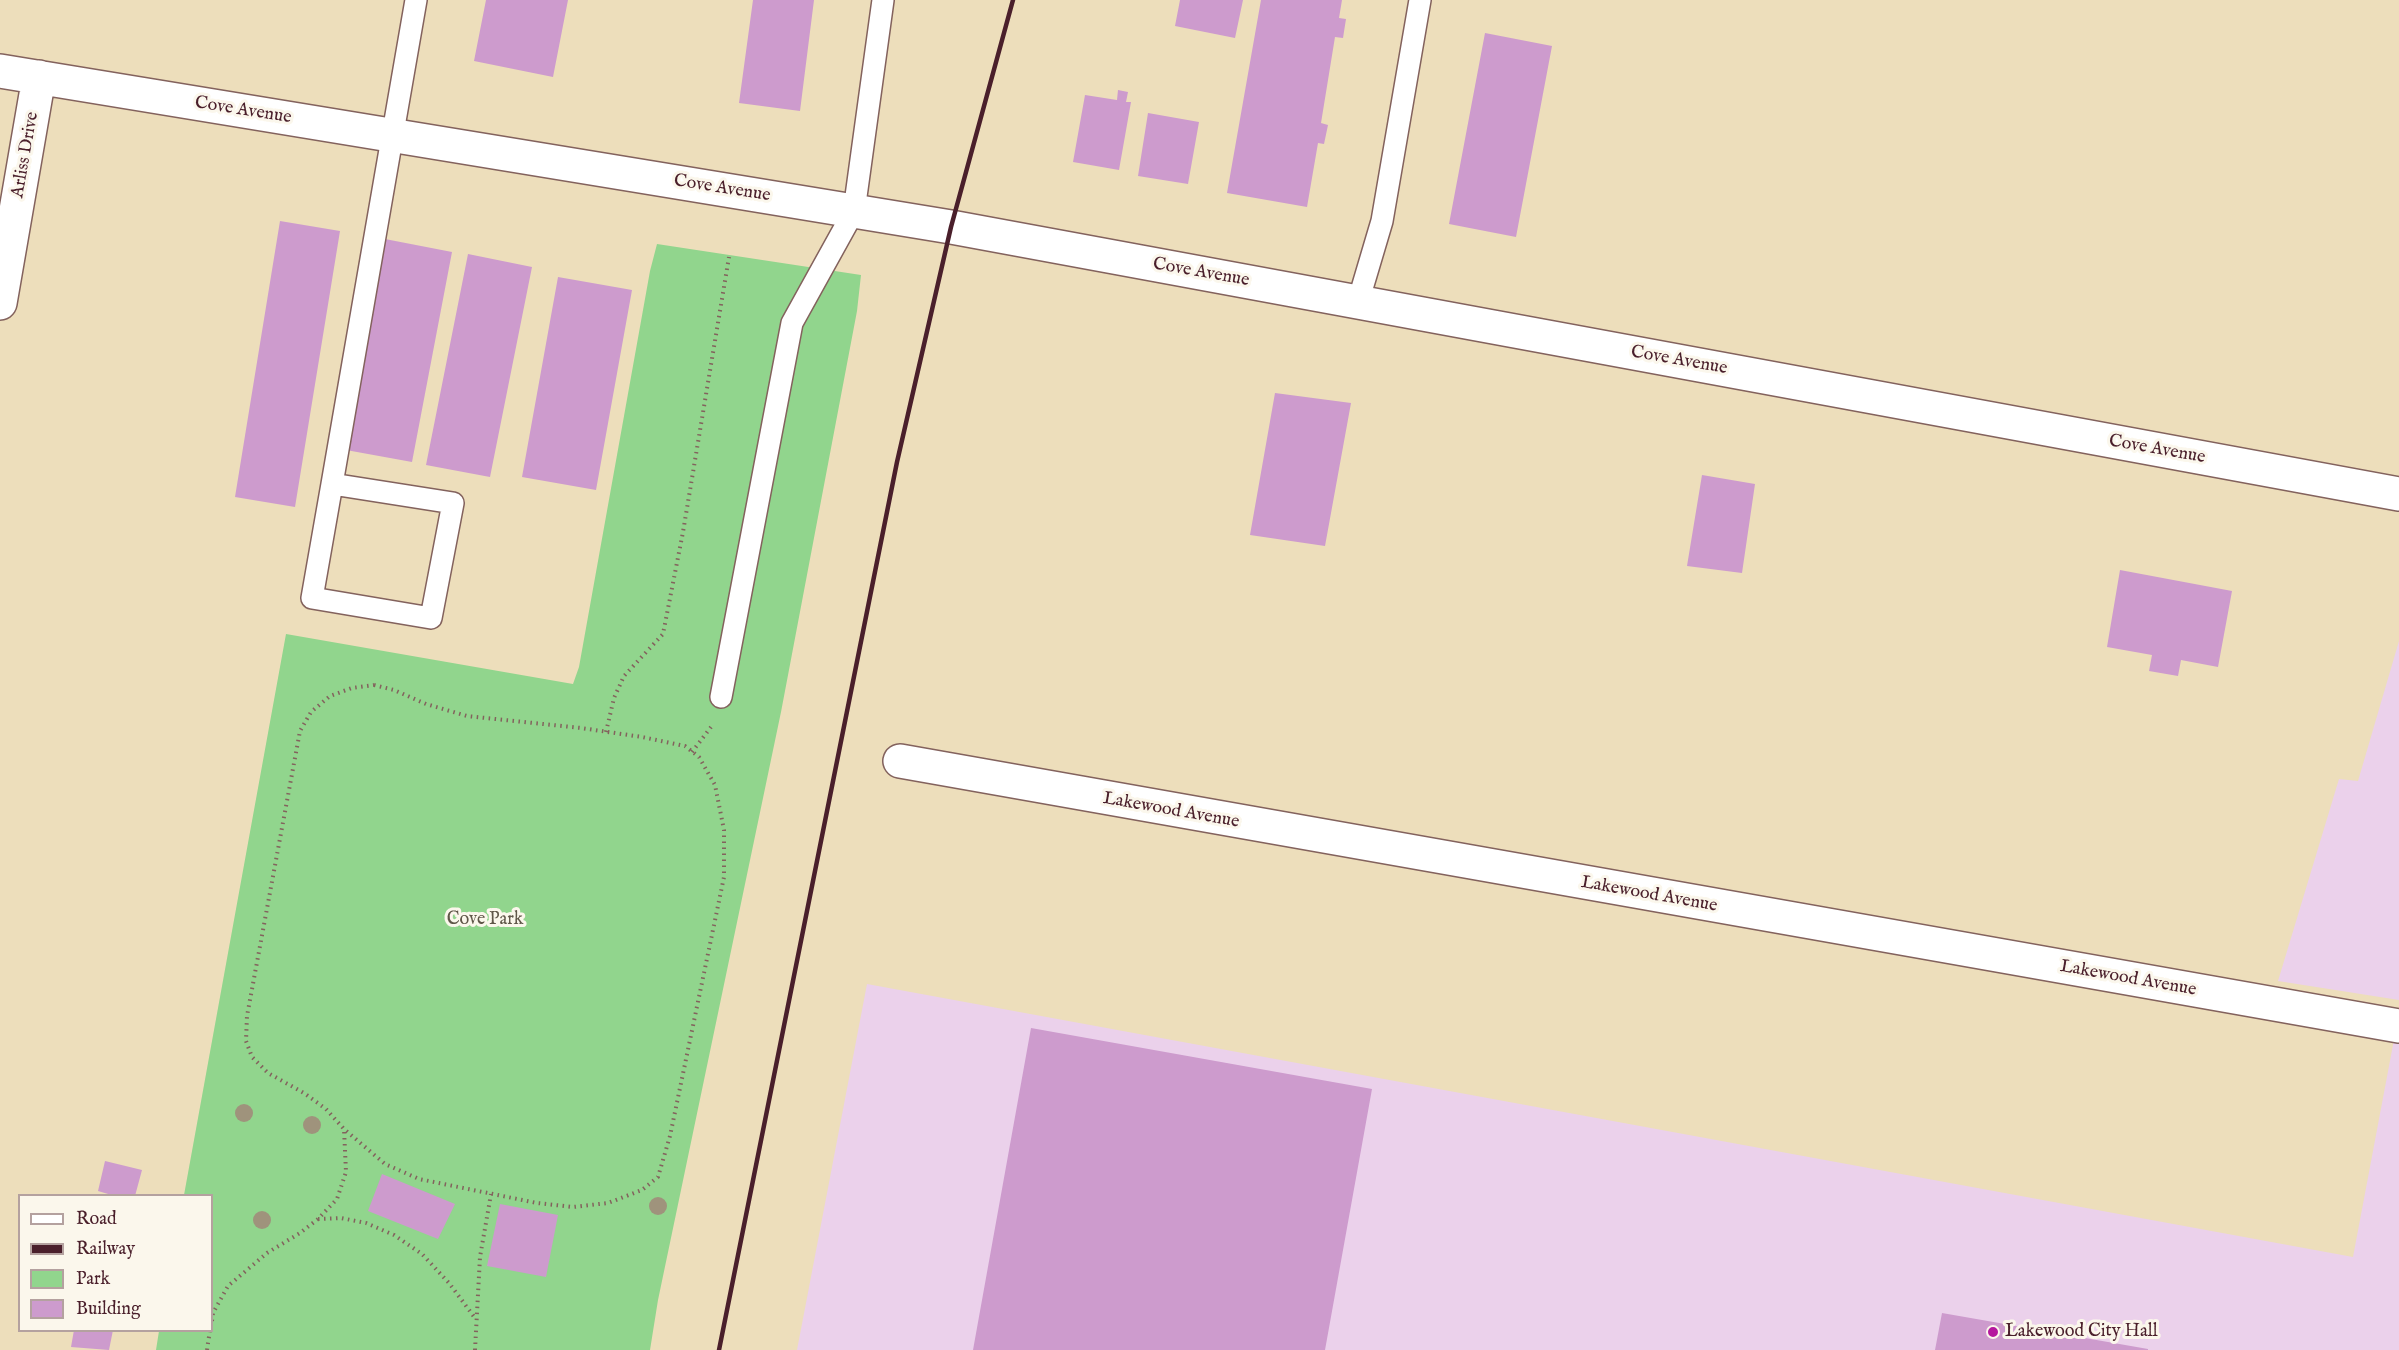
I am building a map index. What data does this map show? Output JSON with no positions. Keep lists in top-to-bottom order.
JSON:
{
  "streets": {
    "street": ["Cove Avenue", "Arliss Drive", "Lakewood Avenue"]
  },
  "crossings": [
    ["Cove Avenue", "Arliss Drive"]
  ],
  "parks": ["Cove Park"],
  "places": ["Lakewood City Hall"],
  "legend": [
    "Road",
    "Railway",
    "Park",
    "Building"
  ]
}
